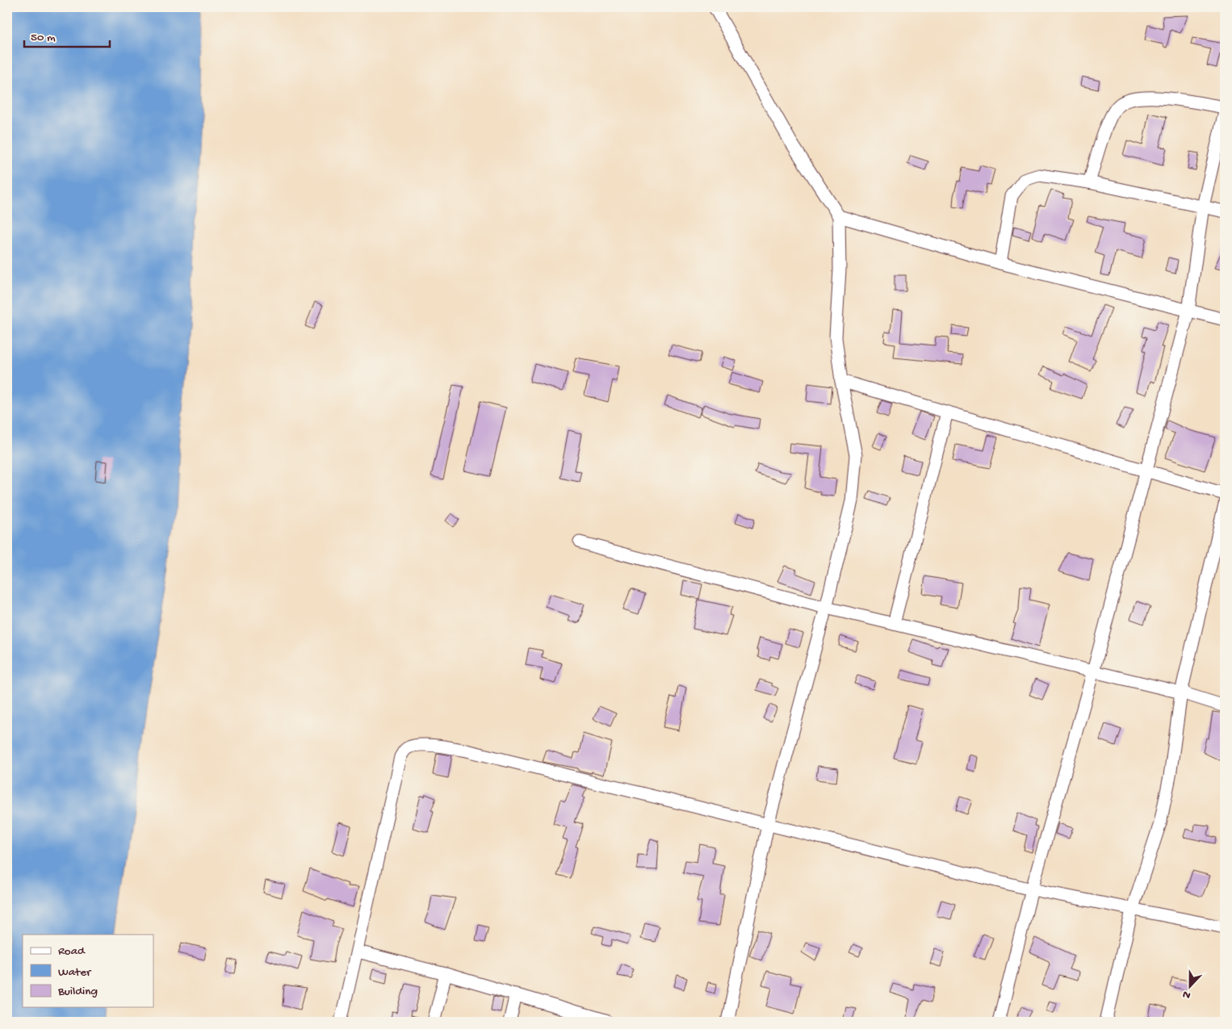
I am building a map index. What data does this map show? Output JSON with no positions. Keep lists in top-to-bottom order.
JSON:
{
  "legend": ["Road", "Water", "Building"],
  "scale_bar": "50 m",
  "north": "bottom"
}
